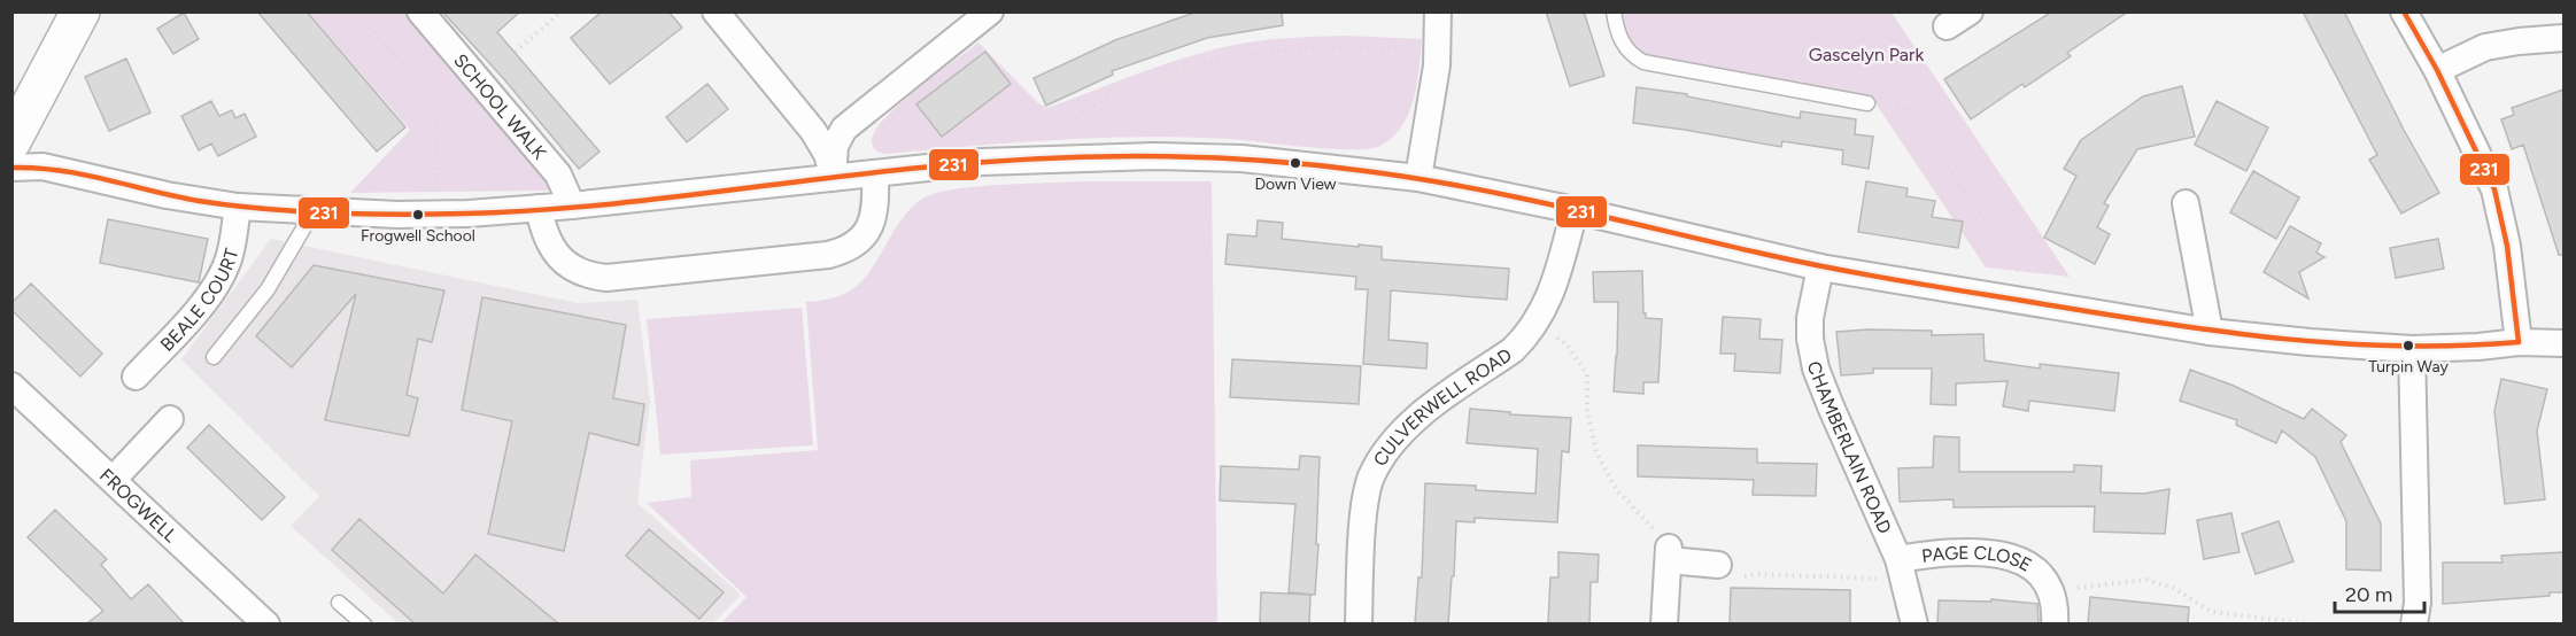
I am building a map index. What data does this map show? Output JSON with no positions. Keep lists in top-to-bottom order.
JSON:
{
  "streets": {
    "street": [
      "SCHOOL WALK",
      "BEALE COURT",
      "CULVERWELL ROAD",
      "CHAMBERLAIN ROAD",
      "FROGWELL",
      "PAGE CLOSE"
    ]
  },
  "crossings": [
    ["CHAMBERLAIN ROAD", "PAGE CLOSE"]
  ],
  "parks": ["Gascelyn Park"],
  "places": ["Down View", "Frogwell School", "Turpin Way"],
  "lines": ["transit line 231"],
  "scale_bar": "20 m"
}
